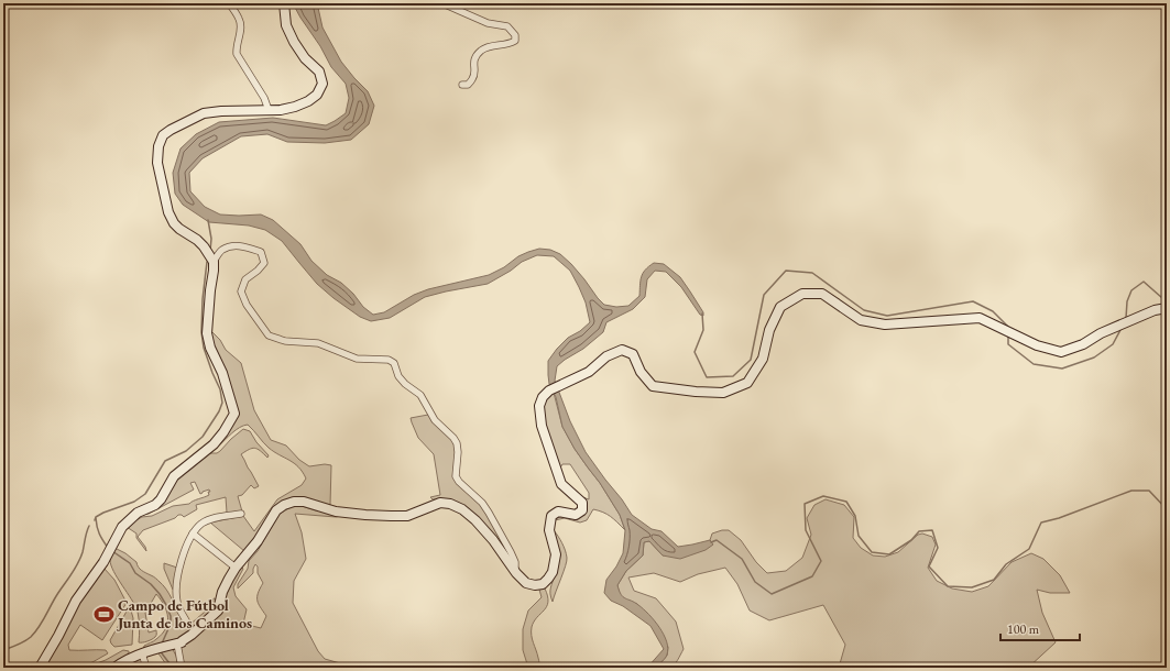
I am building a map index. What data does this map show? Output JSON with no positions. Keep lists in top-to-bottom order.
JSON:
{
  "places": {
    "sports": ["Campo de Fútbol Junta de los Caminos"]
  },
  "scale_bar": "100 m"
}
